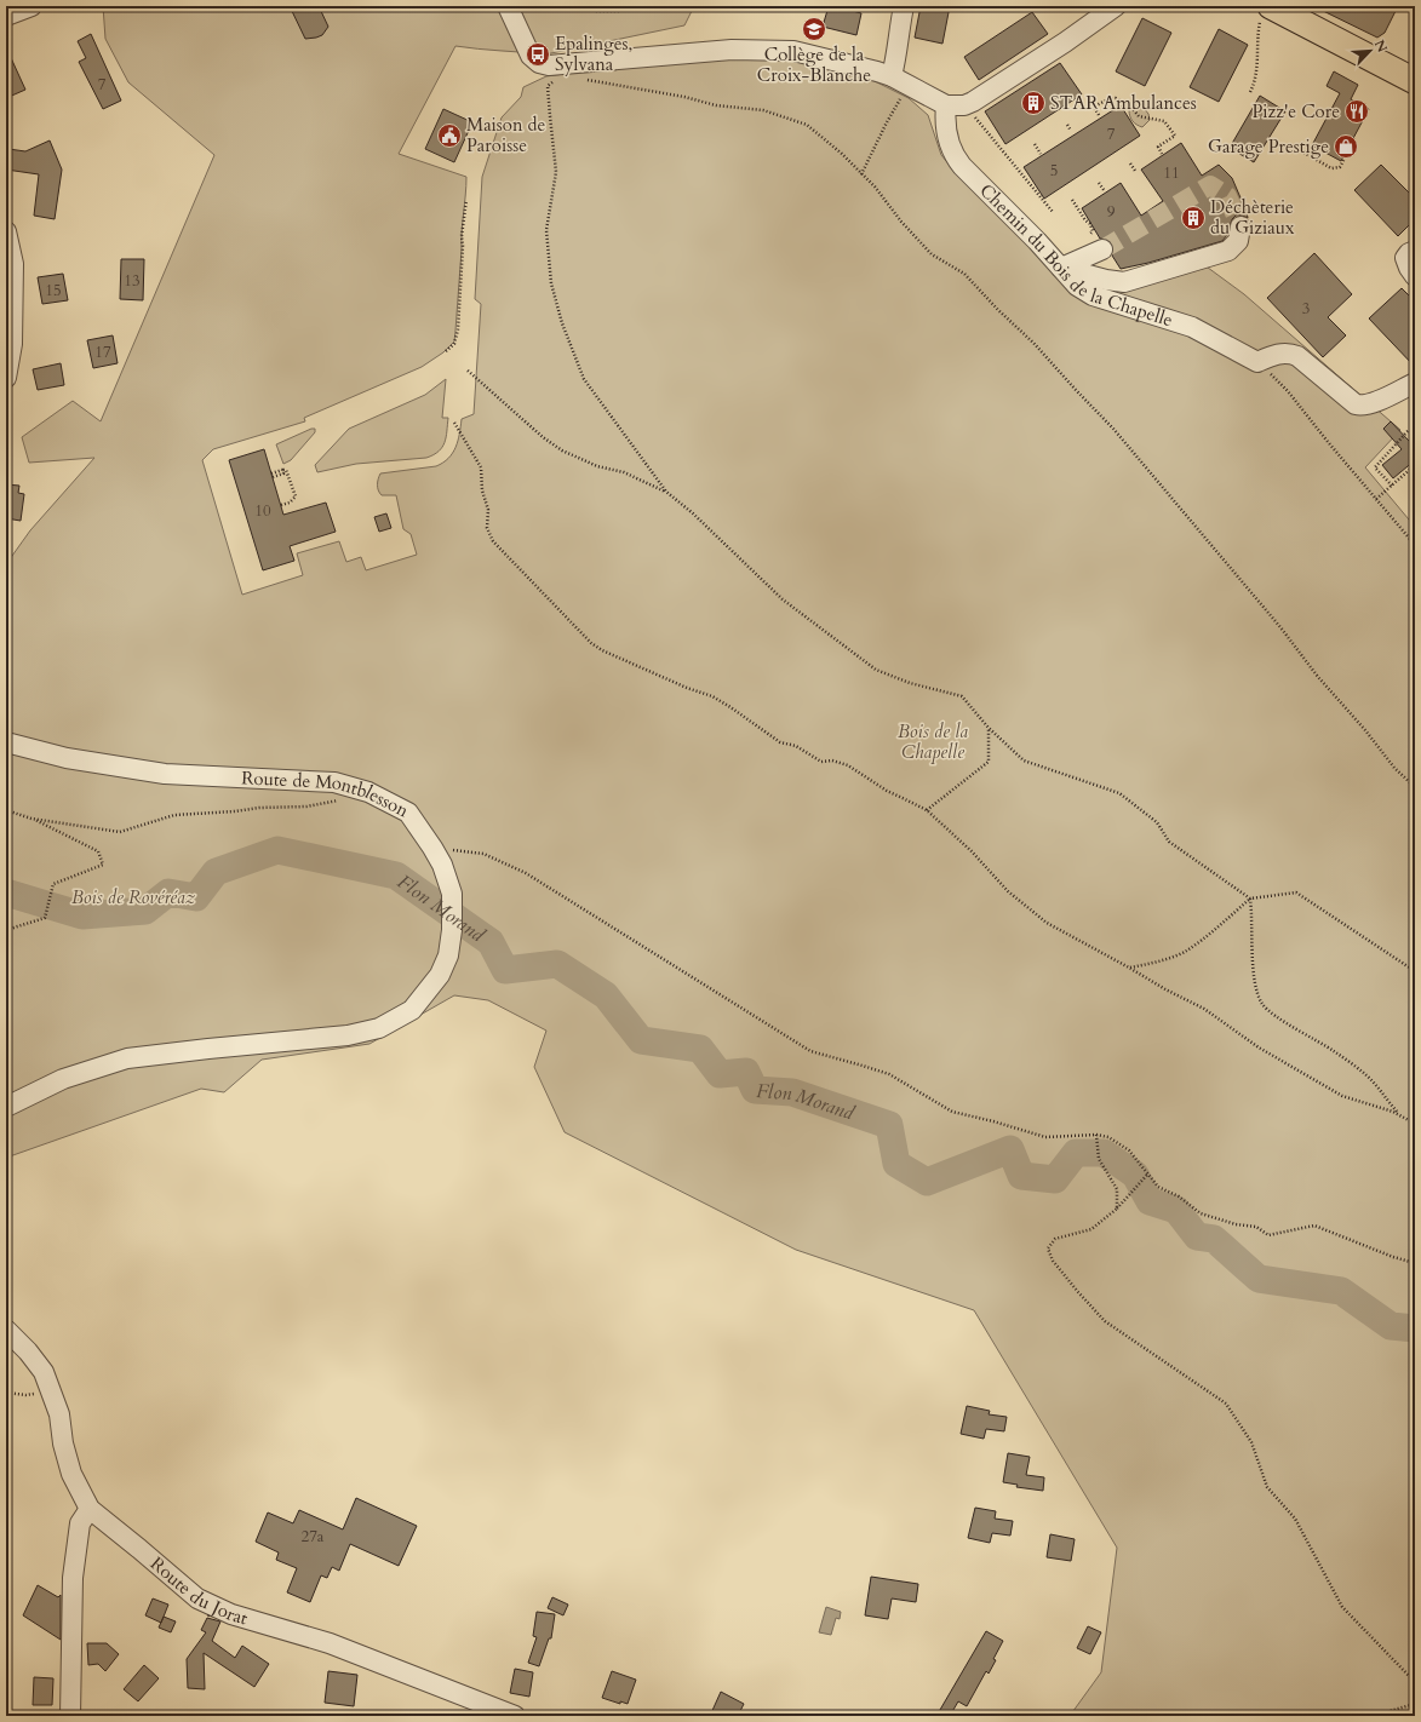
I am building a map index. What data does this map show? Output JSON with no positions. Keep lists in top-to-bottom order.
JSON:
{
  "streets": {
    "street": ["Chemin du Bois de la Chapelle", "Route de Montblesson", "Route du Jorat"]
  },
  "water": ["Flon Morand"],
  "parks": ["Bois de la Chapelle", "Bois de Rovéréaz"],
  "places": {
    "school or university": ["Collège de la Croix-Blanche"],
    "bus stop": ["Epalinges, Sylvana"],
    "building": ["STAR Ambulances", "Déchèterie du Giziaux"],
    "restaurant": ["Pizz'e Core"],
    "public building": ["Maison de Paroisse"],
    "shop": ["Garage Prestige"]
  },
  "house_numbers": [
    "7",
    "7",
    "5",
    "11",
    "9",
    "13",
    "15",
    "3",
    "17",
    "10",
    "27a"
  ],
  "north": "top right"
}
